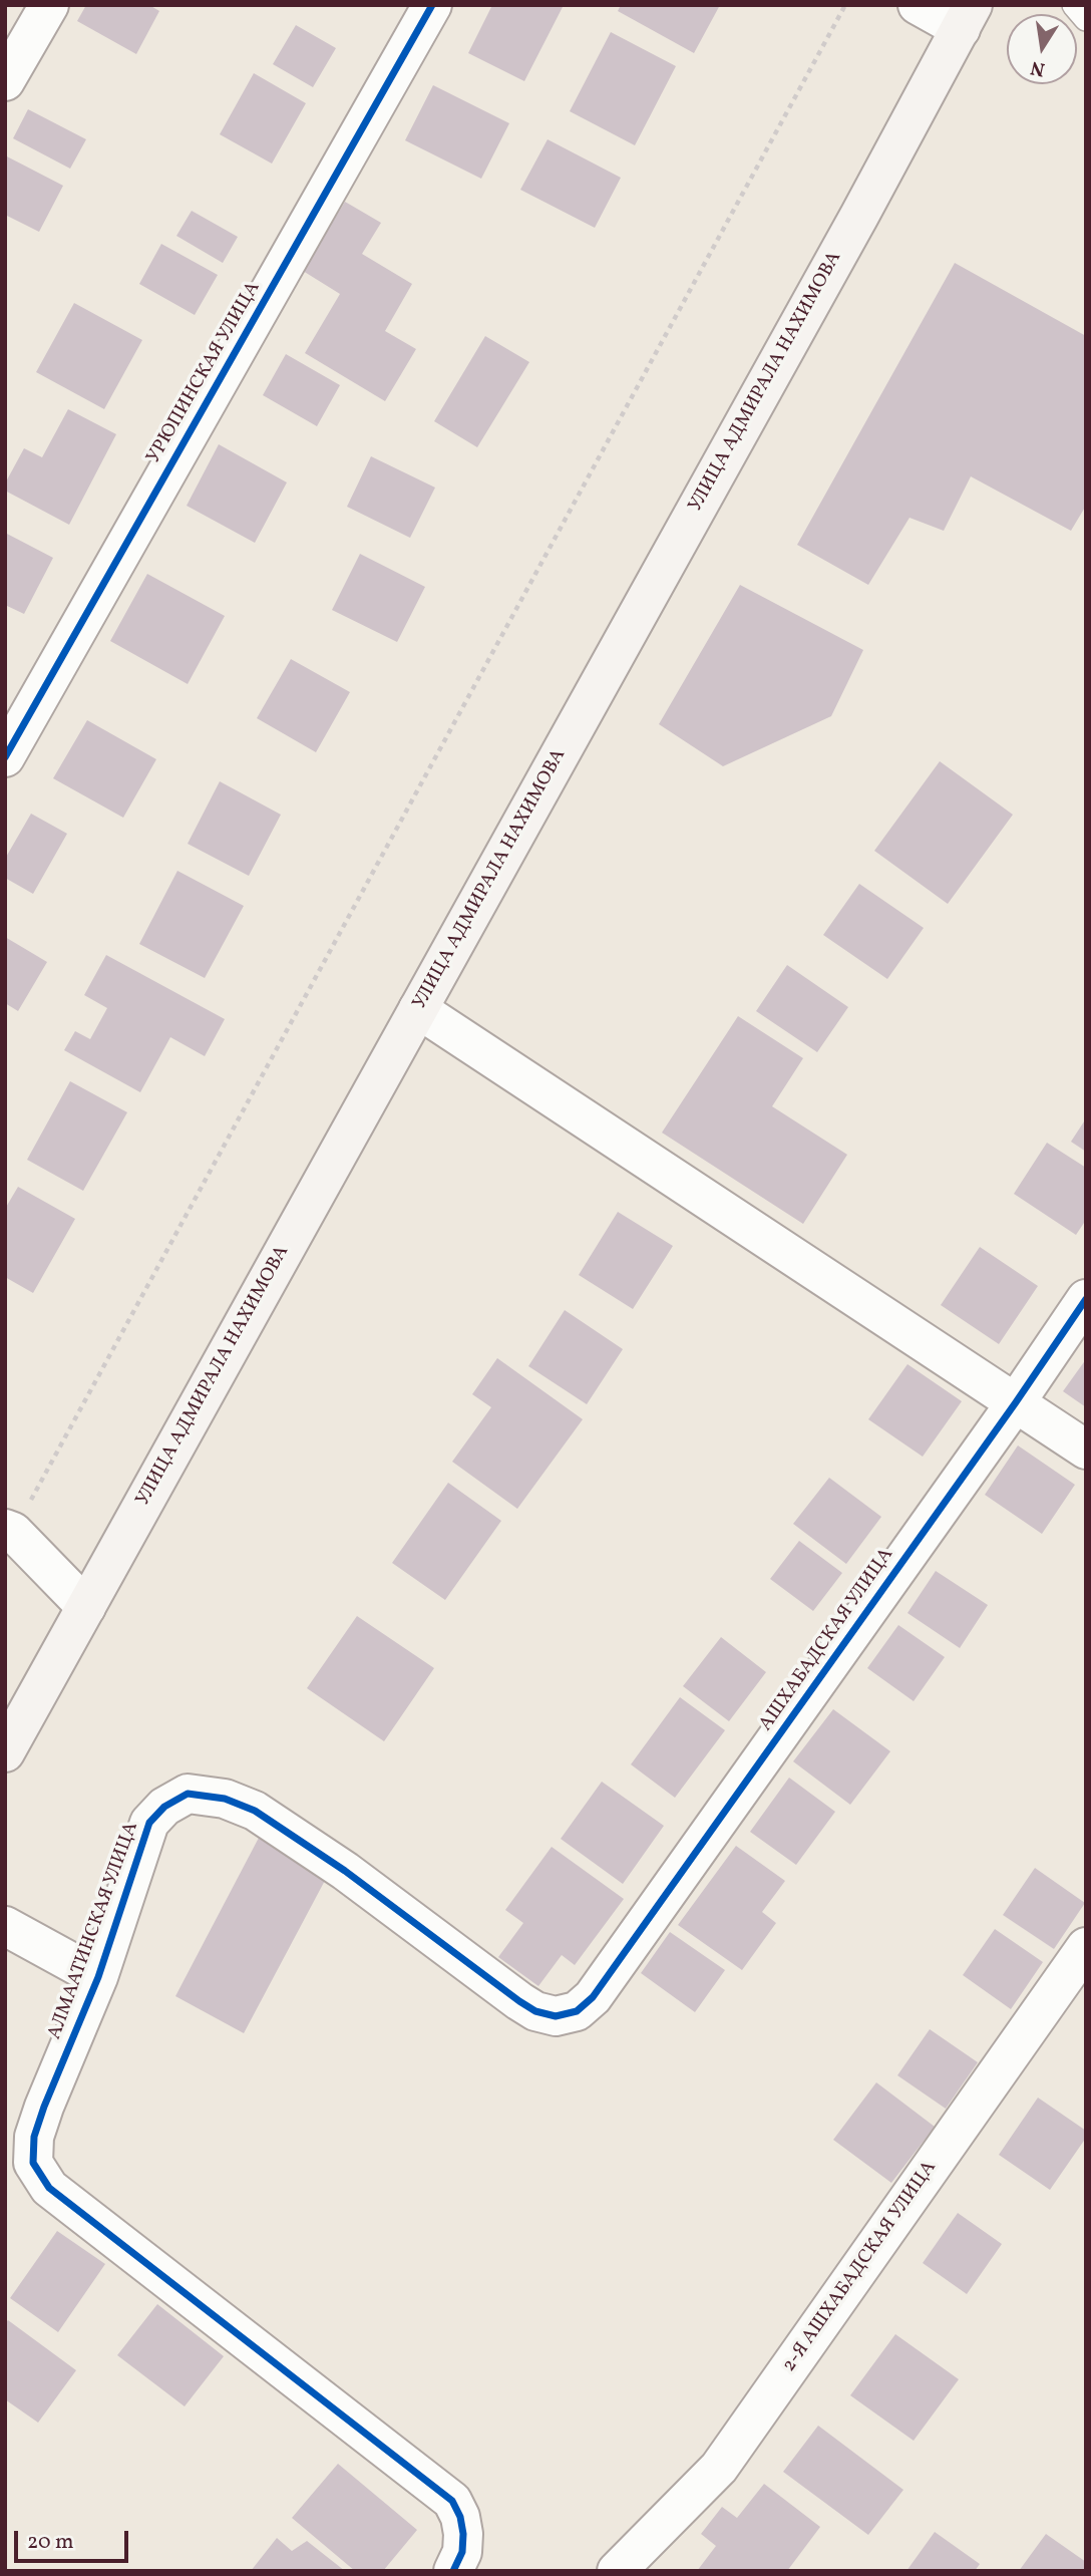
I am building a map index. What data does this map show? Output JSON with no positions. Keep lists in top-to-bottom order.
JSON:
{
  "streets": {
    "main road": ["УЛИЦА АДМИРАЛА НАХИМОВА"],
    "street": [
      "УРЮПИНСКАЯ УЛИЦА",
      "АШХАБАДСКАЯ УЛИЦА",
      "АЛМААТИНСКАЯ УЛИЦА",
      "2-Я АШХАБАДСКАЯ УЛИЦА"
    ]
  },
  "crossings": [
    ["АШХАБАДСКАЯ УЛИЦА", "АЛМААТИНСКАЯ УЛИЦА"]
  ],
  "scale_bar": "20 m",
  "north": "bottom"
}
